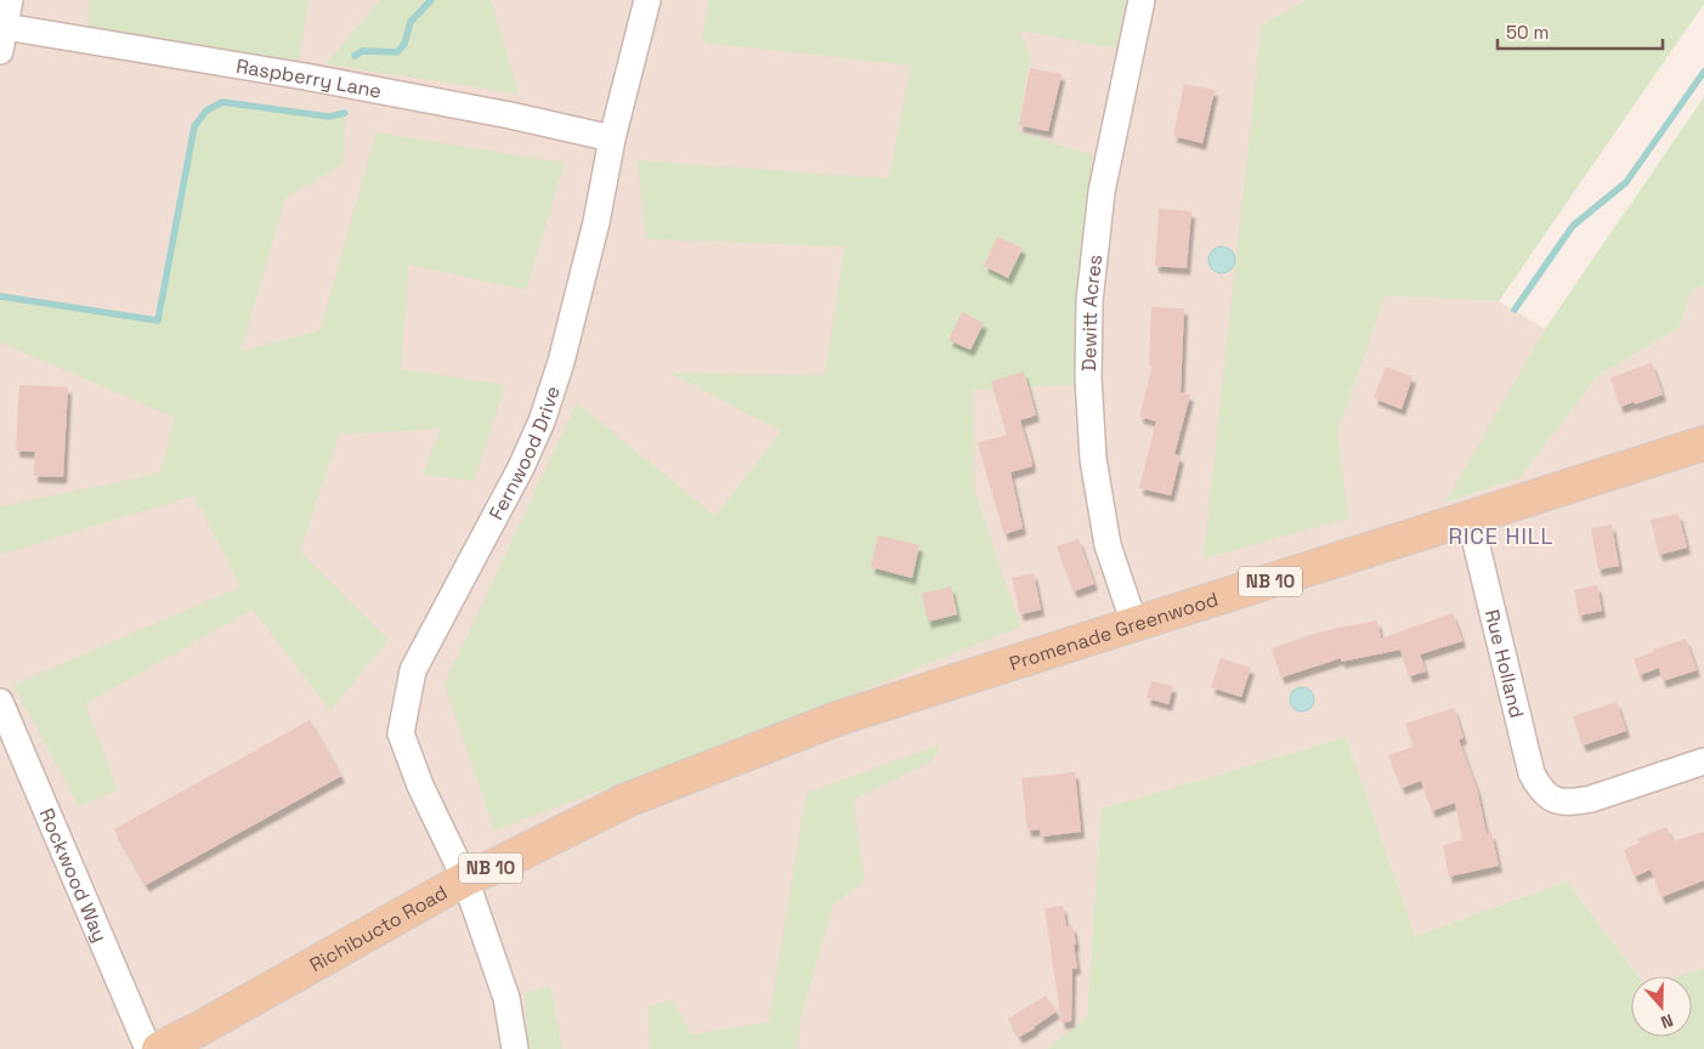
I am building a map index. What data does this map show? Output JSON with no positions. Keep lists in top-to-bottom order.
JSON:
{
  "streets": {
    "main road": ["NB 10", "Promenade Greenwood", "Richibucto Road"],
    "street": [
      "Raspberry Lane",
      "Dewitt Acres",
      "Fernwood Drive",
      "Rue Holland",
      "Rockwood Way"
    ]
  },
  "crossings": [
    ["Raspberry Lane", "Fernwood Drive"],
    ["Dewitt Acres", "Promenade Greenwood"],
    ["Fernwood Drive", "Richibucto Road"],
    ["Promenade Greenwood", "Rue Holland"],
    ["Promenade Greenwood", "Richibucto Road"]
  ],
  "districts": ["RICE HILL"],
  "scale_bar": "50 m",
  "north": "bottom"
}
